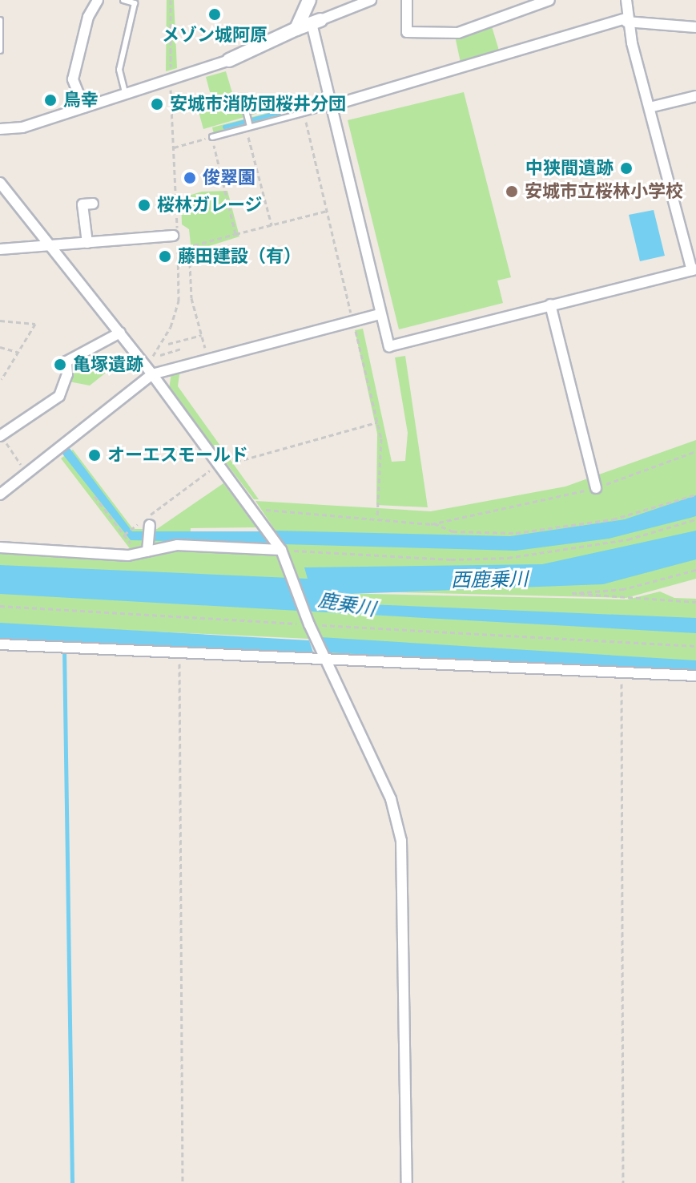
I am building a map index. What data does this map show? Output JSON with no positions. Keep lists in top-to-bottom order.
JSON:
{
  "water": ["西鹿乗川", "鹿乗川"],
  "places": [
    "メゾン城阿原",
    "鳥幸",
    "安城市消防団桜井分団",
    "中狭間遺跡",
    "俊翠園",
    "安城市立桜林小学校",
    "桜林ガレージ",
    "藤田建設（有）",
    "亀塚遺跡",
    "オーエスモールド"
  ]
}
